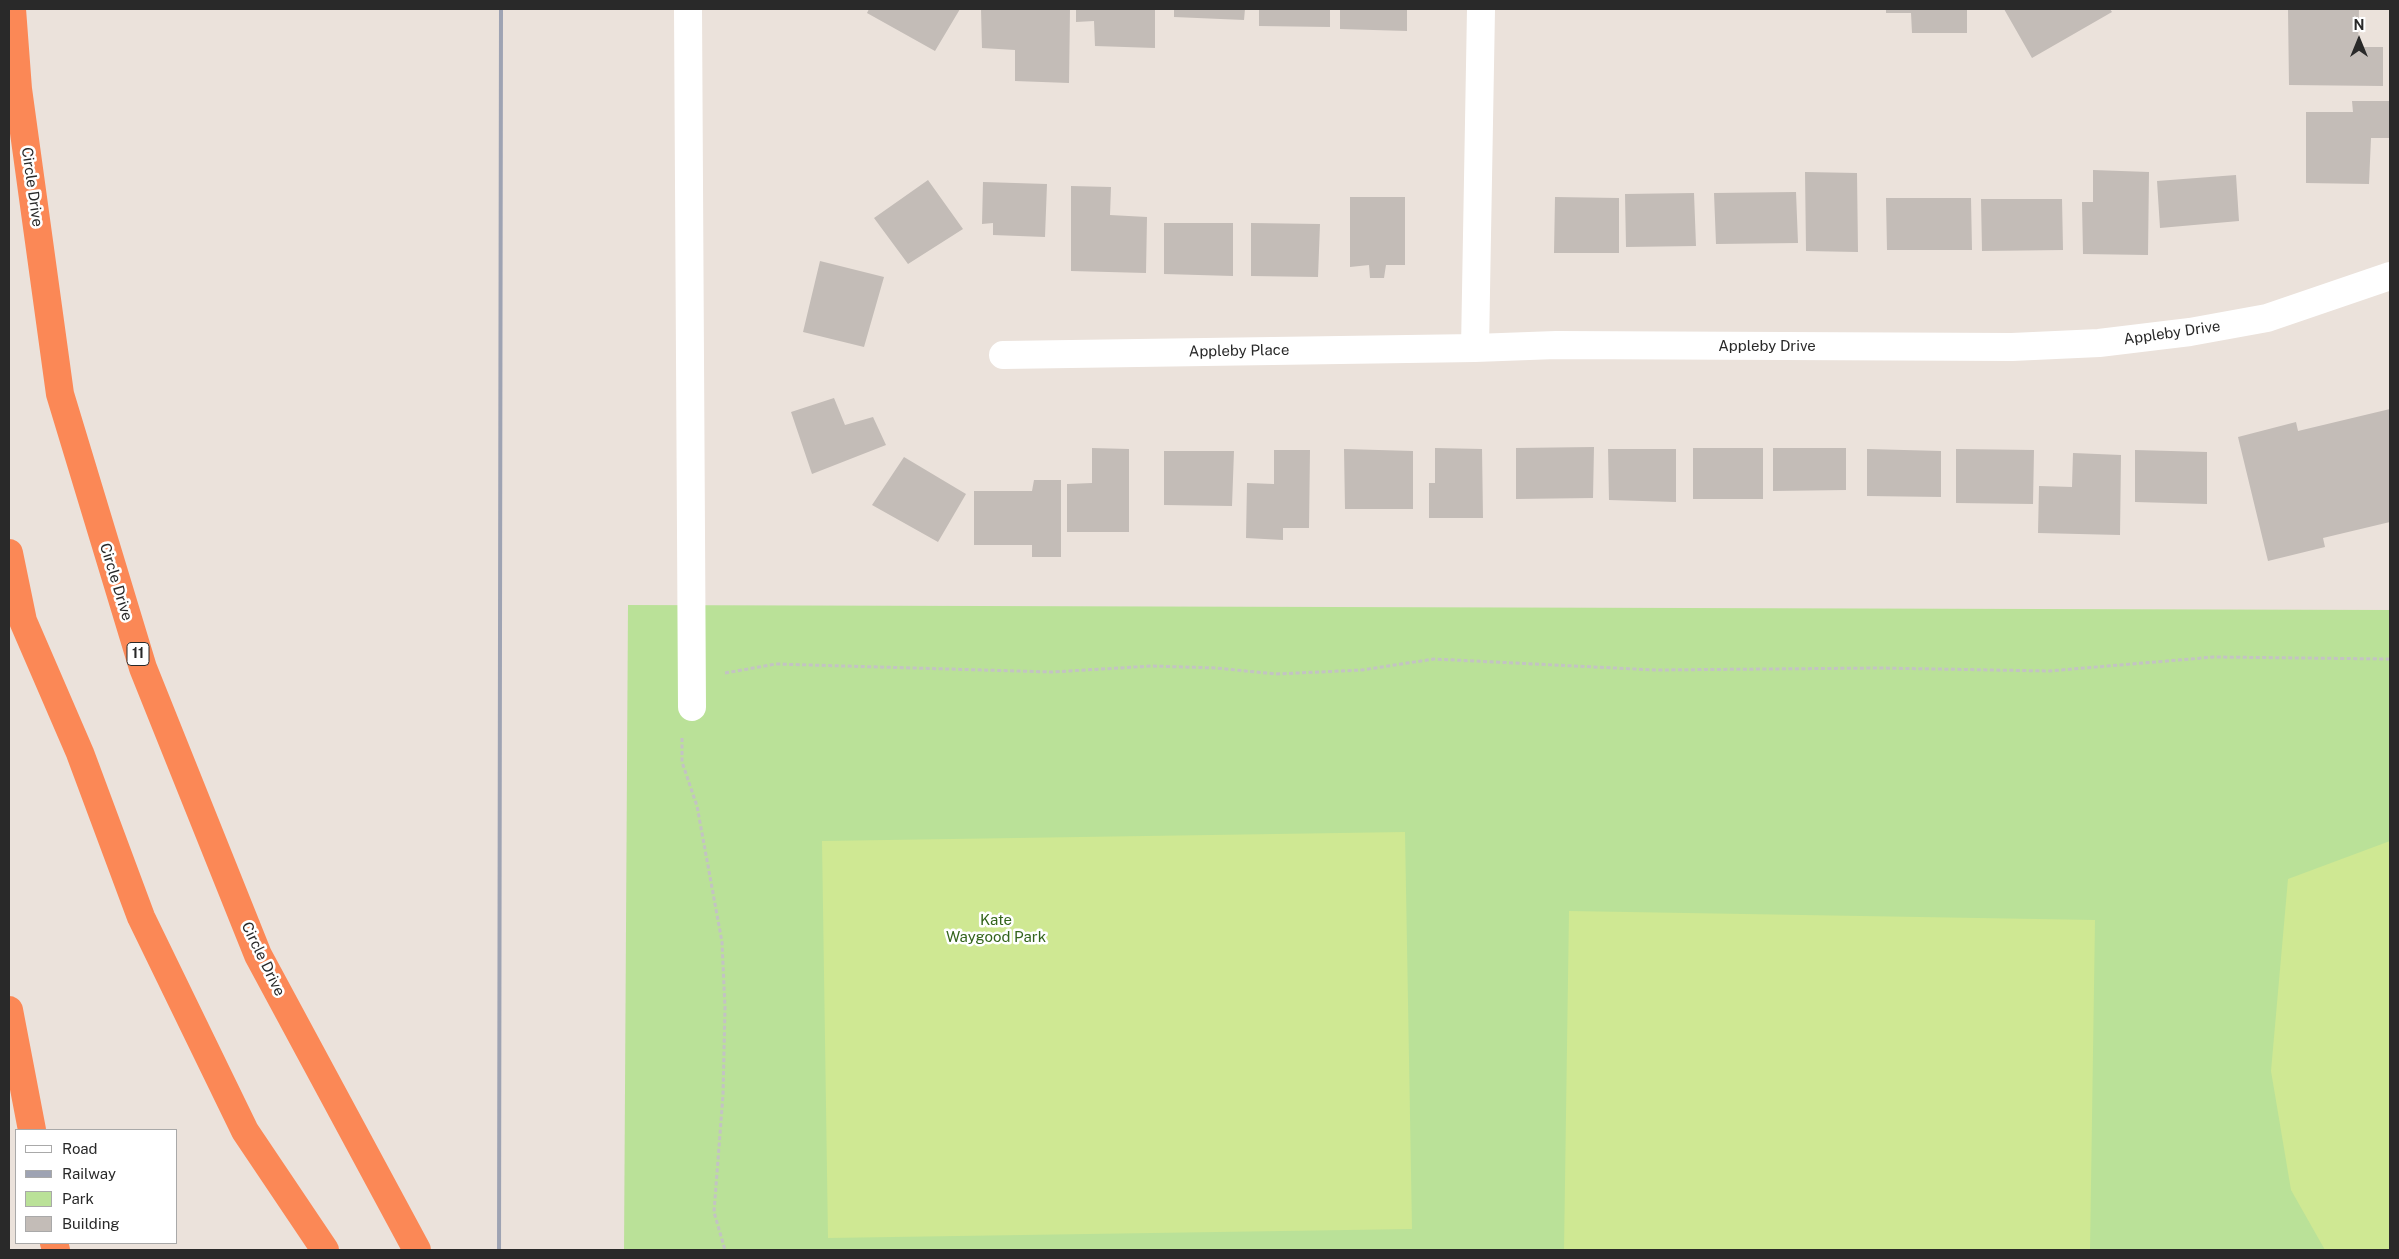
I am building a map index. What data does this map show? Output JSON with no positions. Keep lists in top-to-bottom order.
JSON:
{
  "streets": {
    "highway": ["Circle Drive", "11"],
    "street": ["Appleby Drive", "Appleby Place"]
  },
  "crossings": [
    ["Appleby Drive", "Appleby Place"]
  ],
  "parks": ["Kate Waygood Park"],
  "legend": [
    "Road",
    "Railway",
    "Park",
    "Building"
  ],
  "north": "top"
}
